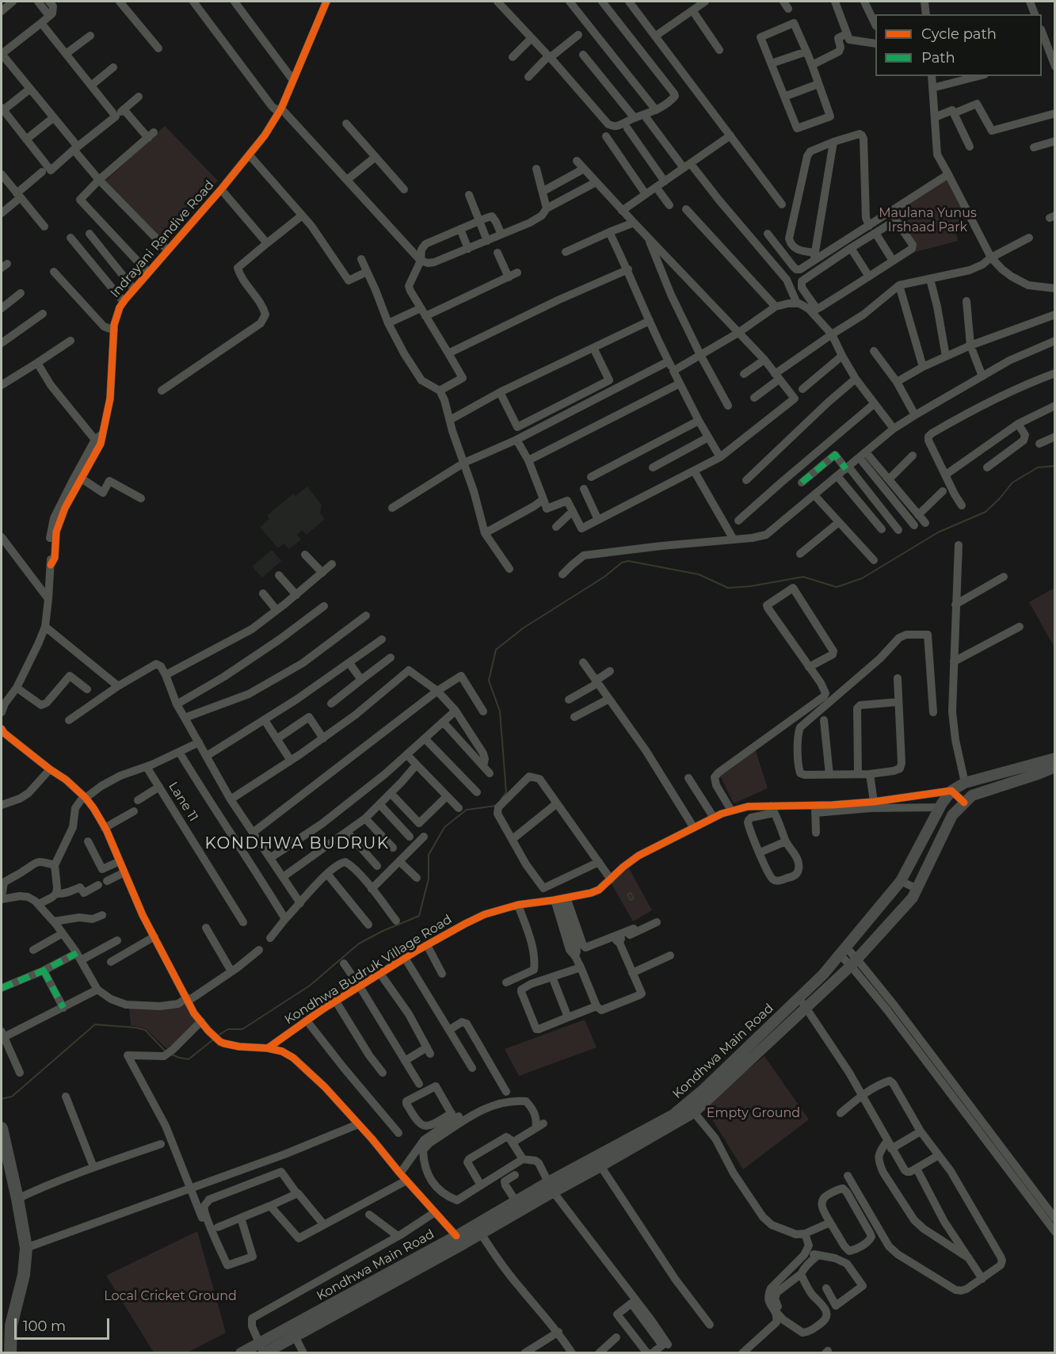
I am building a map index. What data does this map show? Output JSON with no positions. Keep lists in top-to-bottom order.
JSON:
{
  "streets": {
    "main road": ["Kondhwa Main Road"],
    "street": ["Indrayani Randive Road", "Lane 11", "Kondhwa Budruk Village Road"]
  },
  "crossings": [
    ["Kondhwa Budruk Village Road", "Kondhwa Main Road"]
  ],
  "districts": ["KONDHWA BUDRUK"],
  "parks": ["Maulana Yunus Irshaad Park", "Empty Ground", "Local Cricket Ground"],
  "legend": ["Cycle path", "Path"],
  "scale_bar": "100 m"
}
